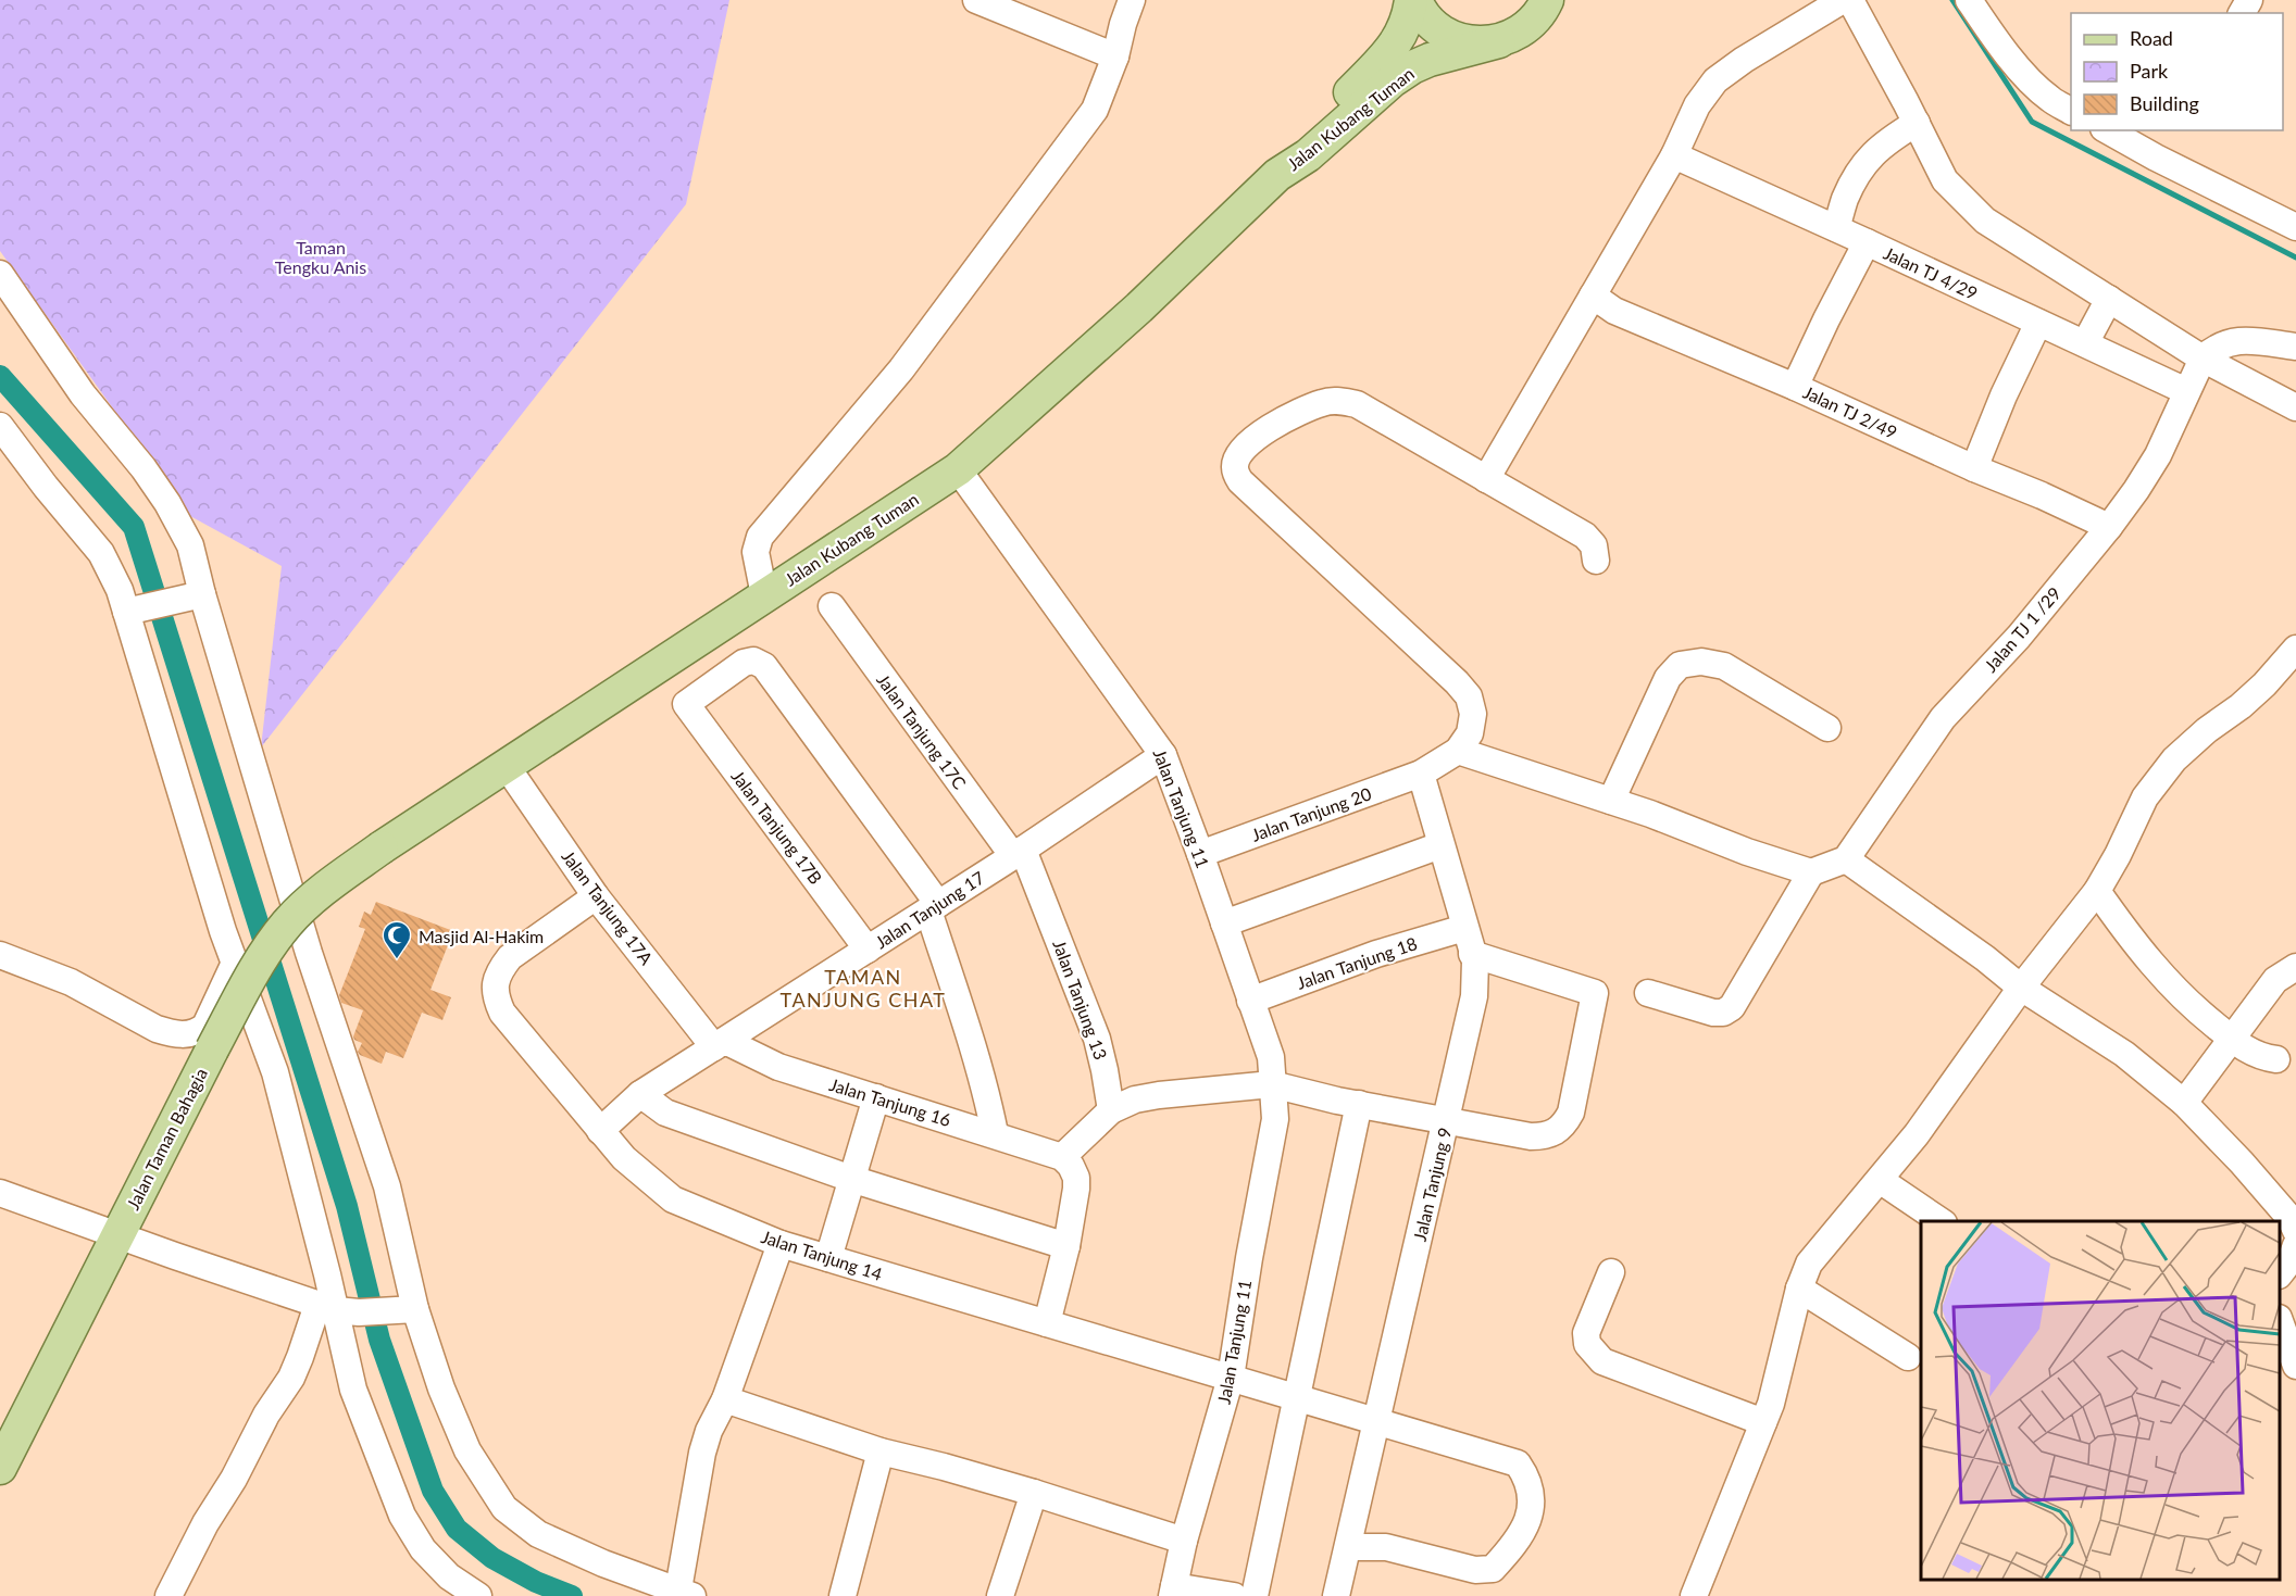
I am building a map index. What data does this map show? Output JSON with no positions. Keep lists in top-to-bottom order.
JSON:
{
  "streets": {
    "main road": ["Jalan Kubang Tuman", "Jalan Taman Bahagia"],
    "street": [
      "Jalan TJ 4/29",
      "Jalan TJ 2/49",
      "Jalan TJ 1 /29",
      "Jalan Tanjung 17C",
      "Jalan Tanjung 11",
      "Jalan Tanjung 20",
      "Jalan Tanjung 17B",
      "Jalan Tanjung 17A",
      "Jalan Tanjung 17",
      "Jalan Tanjung 18",
      "Jalan Tanjung 13",
      "Jalan Tanjung 16",
      "Jalan Tanjung 9",
      "Jalan Tanjung 14"
    ]
  },
  "crossings": [
    ["Jalan Kubang Tuman", "Jalan Tanjung 11"],
    ["Jalan Kubang Tuman", "Jalan Tanjung 17A"],
    ["Jalan Kubang Tuman", "Jalan Taman Bahagia"],
    ["Jalan TJ 4/29", "Jalan TJ 1 /29"],
    ["Jalan TJ 2/49", "Jalan TJ 1 /29"],
    ["Jalan Tanjung 17C", "Jalan Tanjung 17"],
    ["Jalan Tanjung 17C", "Jalan Tanjung 13"],
    ["Jalan Tanjung 11", "Jalan Tanjung 20"],
    ["Jalan Tanjung 11", "Jalan Tanjung 17"],
    ["Jalan Tanjung 11", "Jalan Tanjung 18"],
    ["Jalan Tanjung 11", "Jalan Tanjung 14"],
    ["Jalan Tanjung 20", "Jalan Tanjung 9"],
    ["Jalan Tanjung 17B", "Jalan Tanjung 17"],
    ["Jalan Tanjung 17A", "Jalan Tanjung 17"],
    ["Jalan Tanjung 17A", "Jalan Tanjung 16"],
    ["Jalan Tanjung 17A", "Jalan Tanjung 14"],
    ["Jalan Tanjung 17", "Jalan Tanjung 13"],
    ["Jalan Tanjung 17", "Jalan Tanjung 16"],
    ["Jalan Tanjung 17", "Jalan Tanjung 14"],
    ["Jalan Tanjung 18", "Jalan Tanjung 9"],
    ["Jalan Tanjung 9", "Jalan Tanjung 14"]
  ],
  "districts": ["TAMAN TANJUNG CHAT"],
  "parks": ["Taman Tengku Anis"],
  "places": {
    "mosque": ["Masjid Al-Hakim"]
  },
  "legend": ["Road", "Park", "Building"]
}
